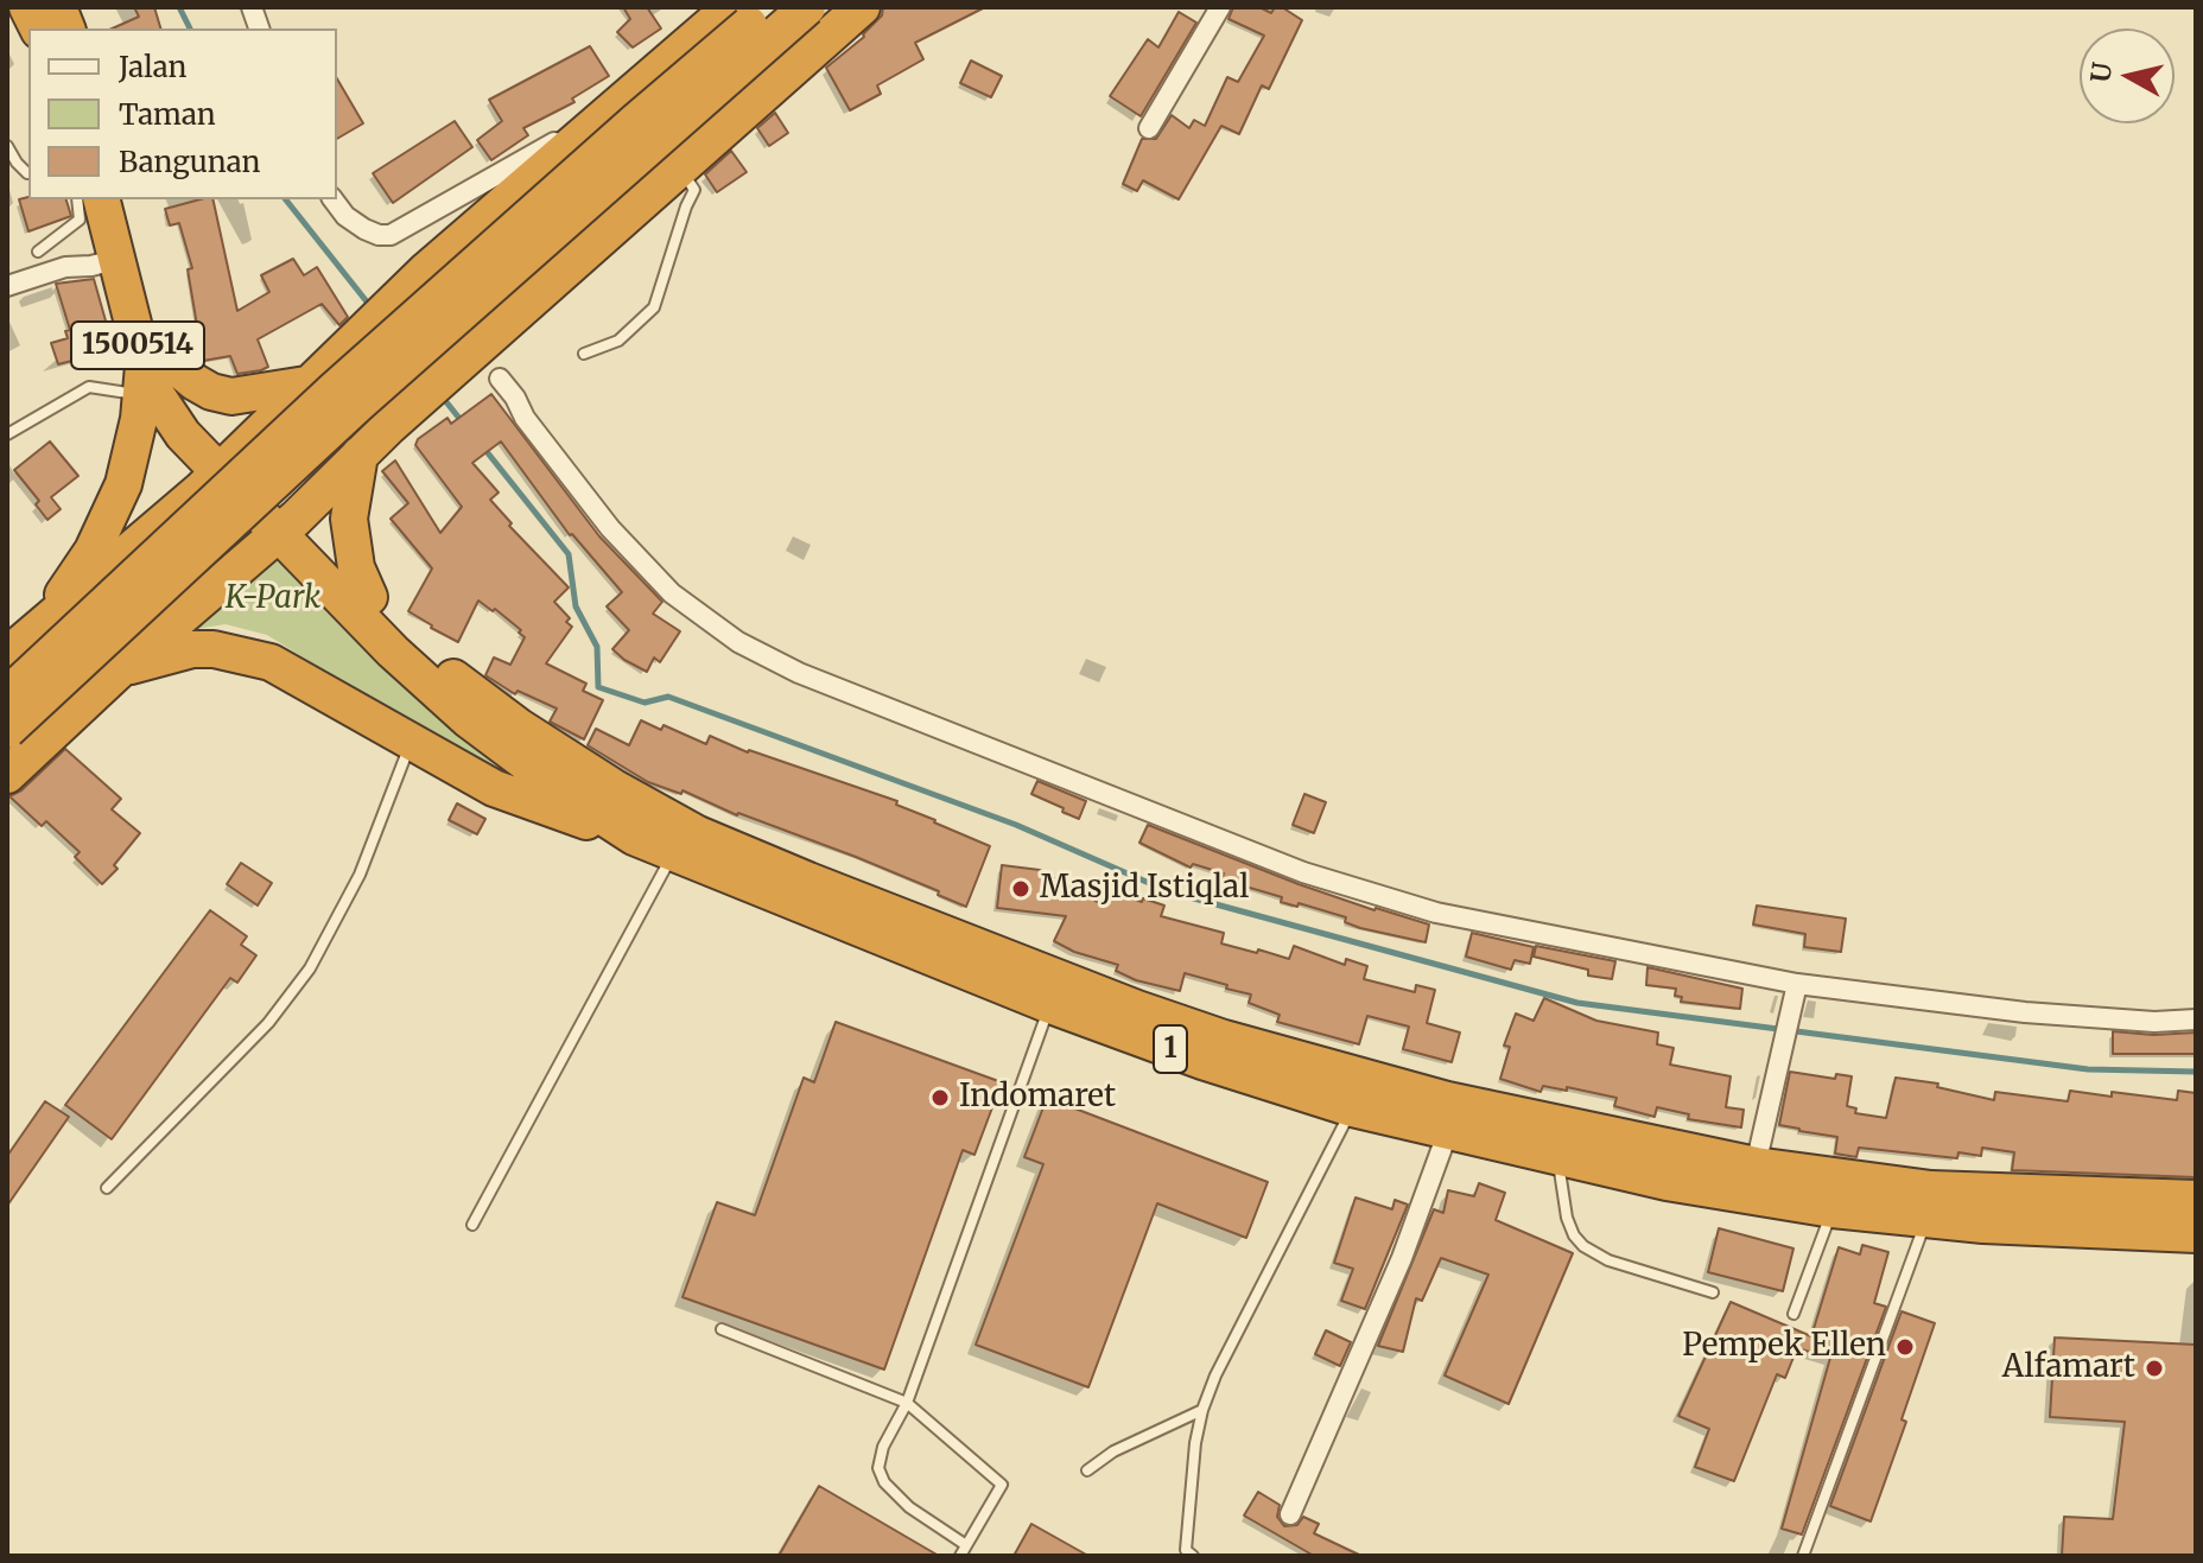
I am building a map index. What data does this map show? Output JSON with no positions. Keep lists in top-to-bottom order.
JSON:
{
  "streets": {
    "highway": ["1500514", "1"]
  },
  "crossings": [
    ["1500514", "1"]
  ],
  "parks": ["K-Park"],
  "places": [
    "Masjid Istiqlal",
    "Indomaret",
    "Pempek Ellen",
    "Alfamart"
  ],
  "legend": ["Jalan", "Taman", "Bangunan"],
  "north": "left"
}
